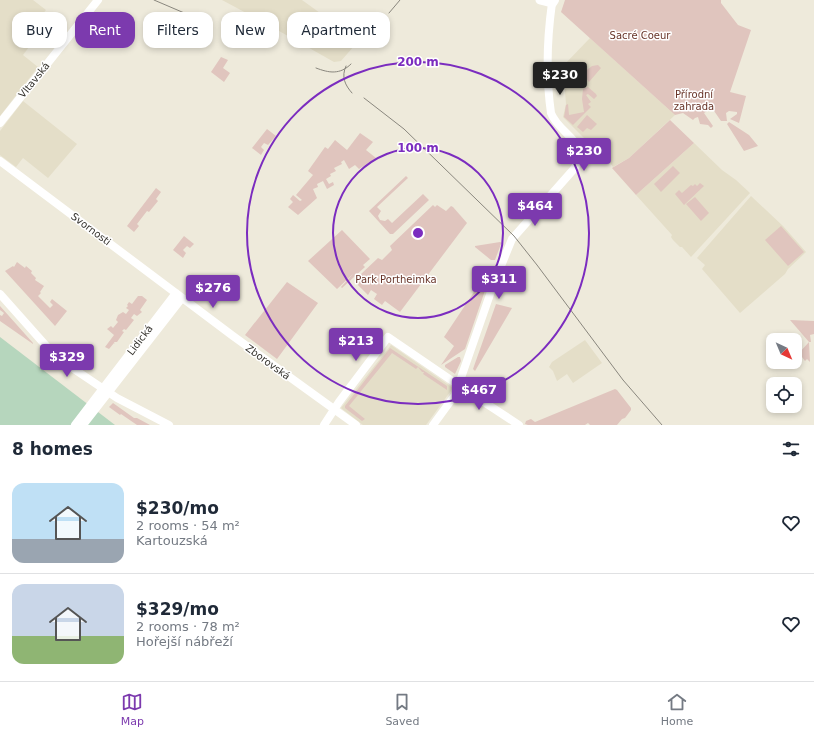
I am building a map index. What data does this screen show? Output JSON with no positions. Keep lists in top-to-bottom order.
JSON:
{
  "streets": {
    "main road": [
      "Vltavská",
      "Svornosti",
      "Lidická",
      "Zborovská"
    ]
  },
  "crossings": [
    ["Svornosti", "Lidická"],
    ["Svornosti", "Zborovská"],
    ["Lidická", "Zborovská"]
  ],
  "parks": ["Sacré Coeur", "Přírodní zahrada", "Park Portheimka"],
  "north": "bottom right",
  "page": {
    "chip": [
      "Buy",
      "Rent",
      "Filters",
      "New",
      "Apartment"
    ],
    "price": [
      "$230",
      "$230",
      "$464",
      "$311",
      "$276",
      "$213",
      "$329",
      "$467"
    ],
    "heading": "8 homes",
    "list": [
      {
        "name": "$230/mo",
        "note": "2 rooms · 54 m² · Kartouzská"
      },
      {
        "name": "$329/mo",
        "note": "2 rooms · 78 m² · Hořejší nábřeží"
      }
    ],
    "tabs": ["Map", "Saved", "Home"]
  },
  "rings": ["200 m", "100 m"]
}
